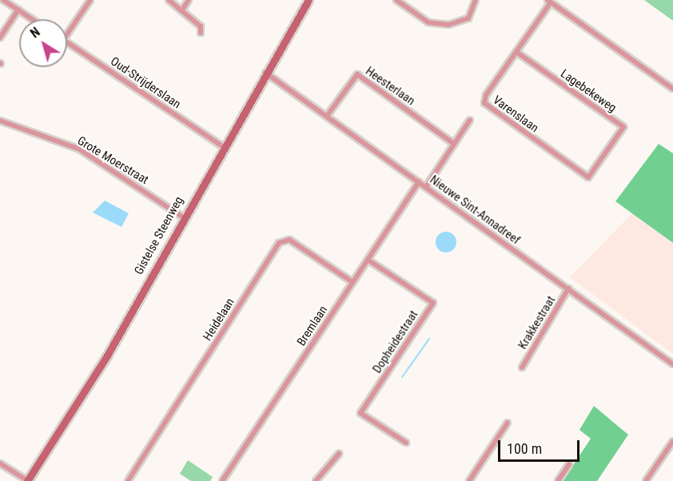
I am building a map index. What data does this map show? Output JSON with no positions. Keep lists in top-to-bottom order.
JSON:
{
  "streets": {
    "main road": ["Gistelse Steenweg"],
    "street": [
      "Oud-Strijderslaan",
      "Heesterlaan",
      "Lagebekeweg",
      "Varenslaan",
      "Grote Moerstraat",
      "Nieuwe Sint-Annadreef",
      "Heidelaan",
      "Krakkestraat",
      "Bremlaan",
      "Dopheidestraat"
    ]
  },
  "crossings": [
    ["Oud-Strijderslaan", "Gistelse Steenweg"],
    ["Heesterlaan", "Nieuwe Sint-Annadreef"],
    ["Lagebekeweg", "Varenslaan"],
    ["Grote Moerstraat", "Gistelse Steenweg"],
    ["Nieuwe Sint-Annadreef", "Gistelse Steenweg"],
    ["Nieuwe Sint-Annadreef", "Krakkestraat"],
    ["Nieuwe Sint-Annadreef", "Bremlaan"],
    ["Heidelaan", "Bremlaan"],
    ["Bremlaan", "Dopheidestraat"]
  ],
  "scale_bar": "100 m",
  "north": "top left"
}
